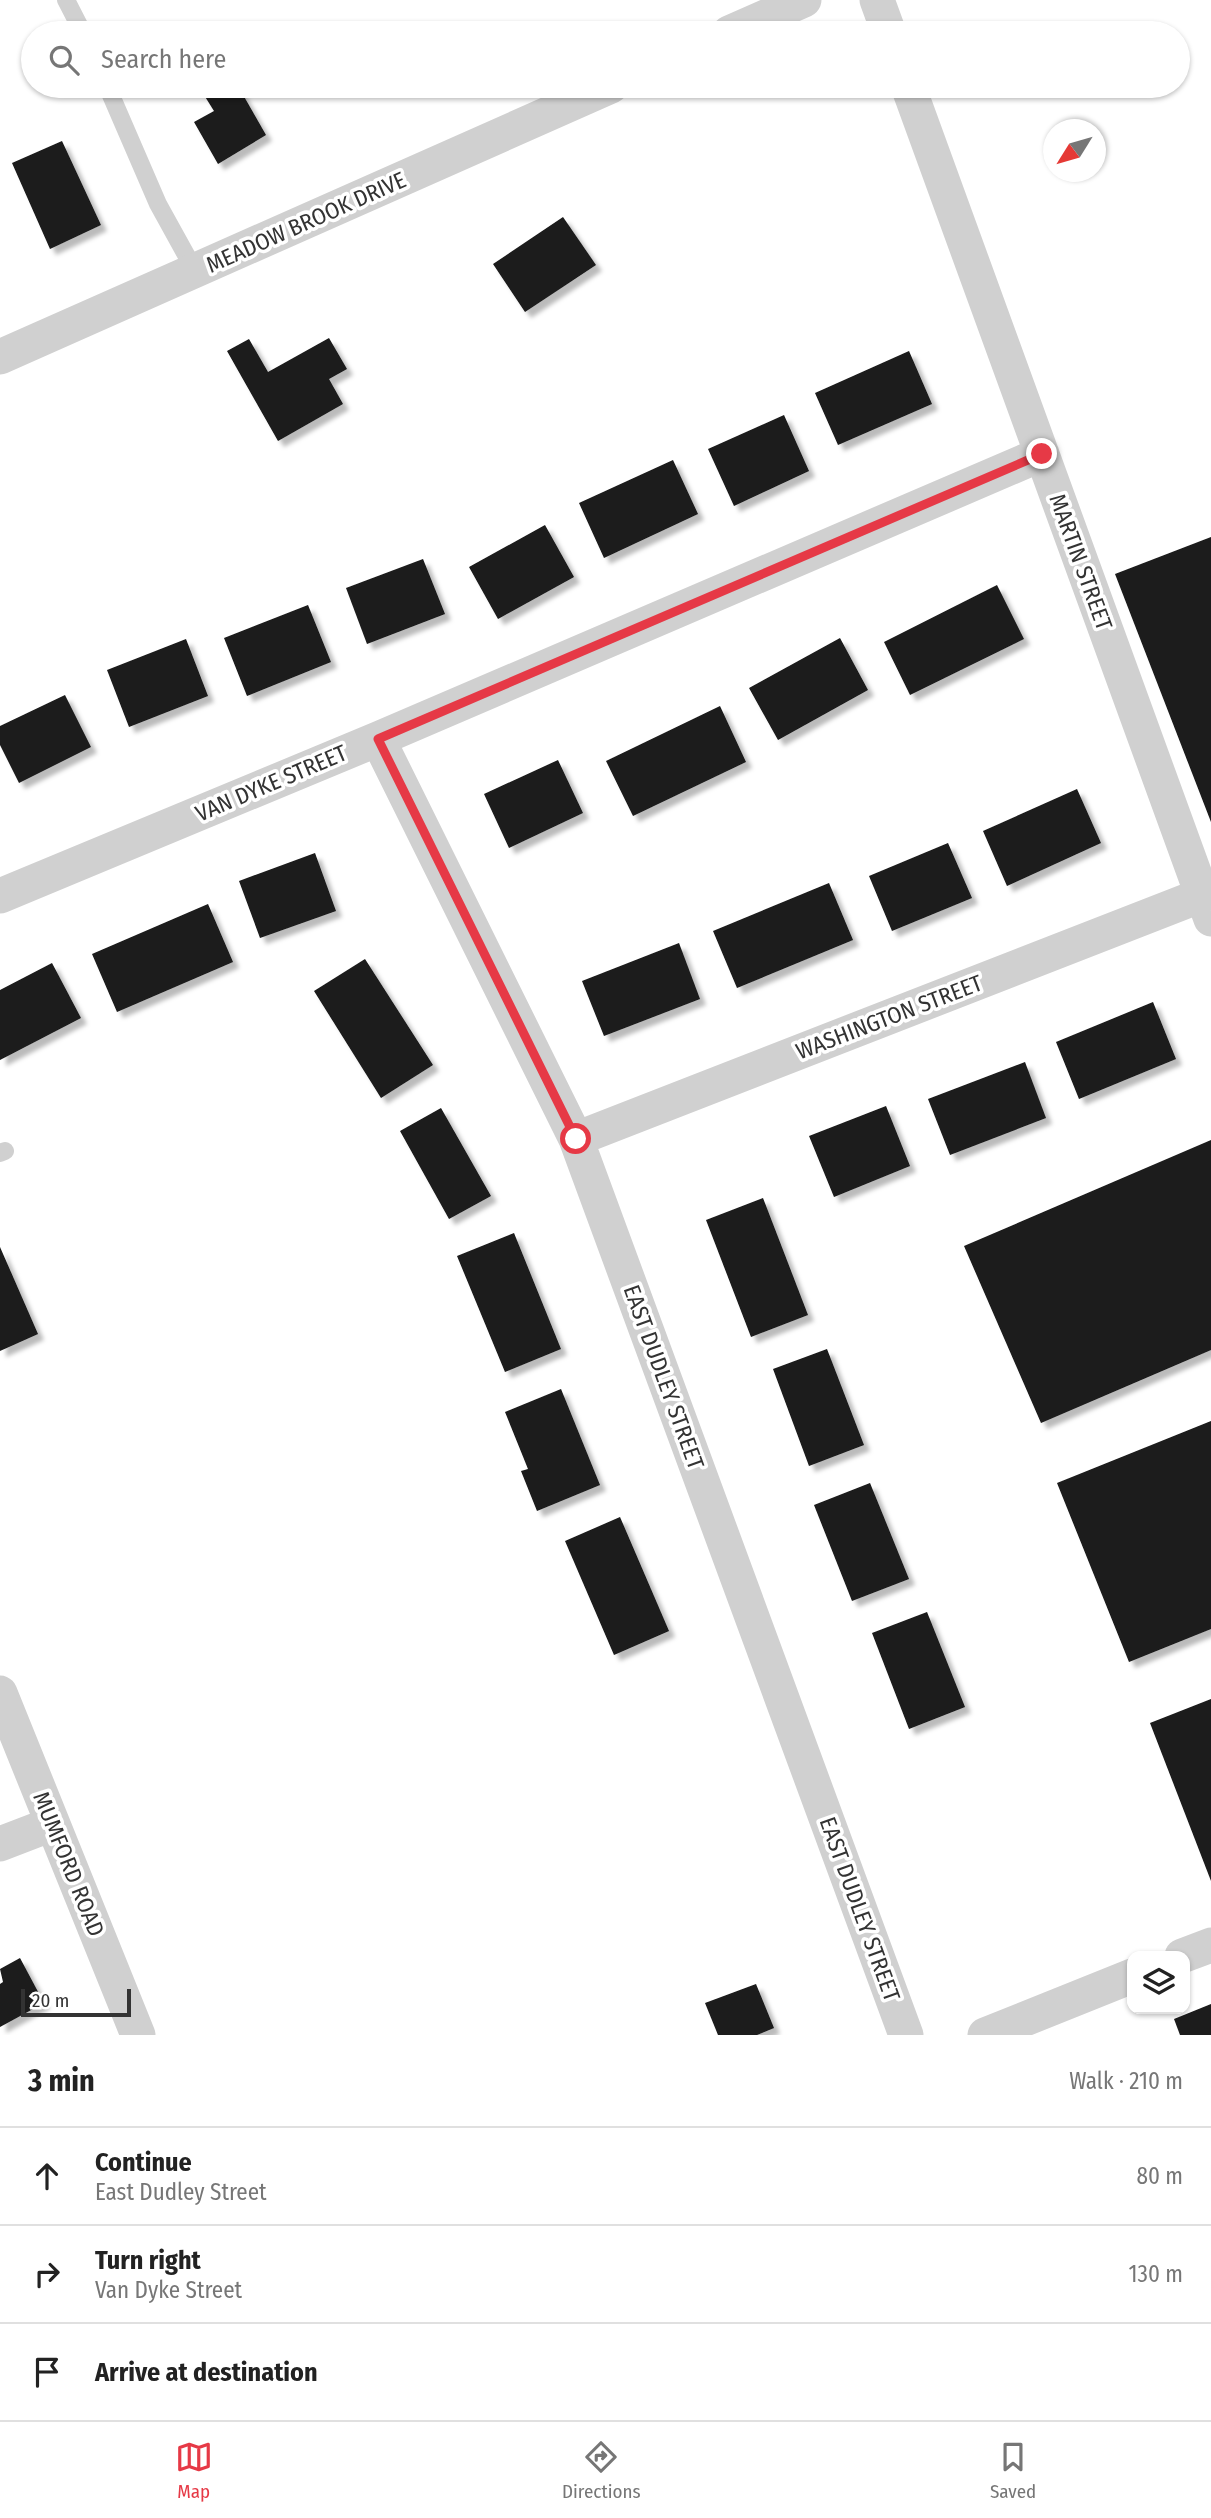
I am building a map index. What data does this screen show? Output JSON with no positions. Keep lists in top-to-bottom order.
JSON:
{
  "streets": {
    "street": [
      "MEADOW BROOK DRIVE",
      "MARTIN STREET",
      "VAN DYKE STREET",
      "WASHINGTON STREET",
      "EAST DUDLEY STREET",
      "MUMFORD ROAD"
    ]
  },
  "crossings": [
    ["MARTIN STREET", "VAN DYKE STREET"],
    ["MARTIN STREET", "WASHINGTON STREET"],
    ["VAN DYKE STREET", "EAST DUDLEY STREET"],
    ["WASHINGTON STREET", "EAST DUDLEY STREET"]
  ],
  "scale_bar": "20 m",
  "north": "bottom left",
  "page": {
    "search": "Search here",
    "scale": "20 m",
    "heading": ["3 min", "Walk · 210 m"],
    "list": [
      ["Continue", "East Dudley Street", "80 m"],
      ["Turn right", "Van Dyke Street", "130 m"],
      "Arrive at destination"
    ],
    "nav": ["Map", "Directions", "Saved"]
  }
}
